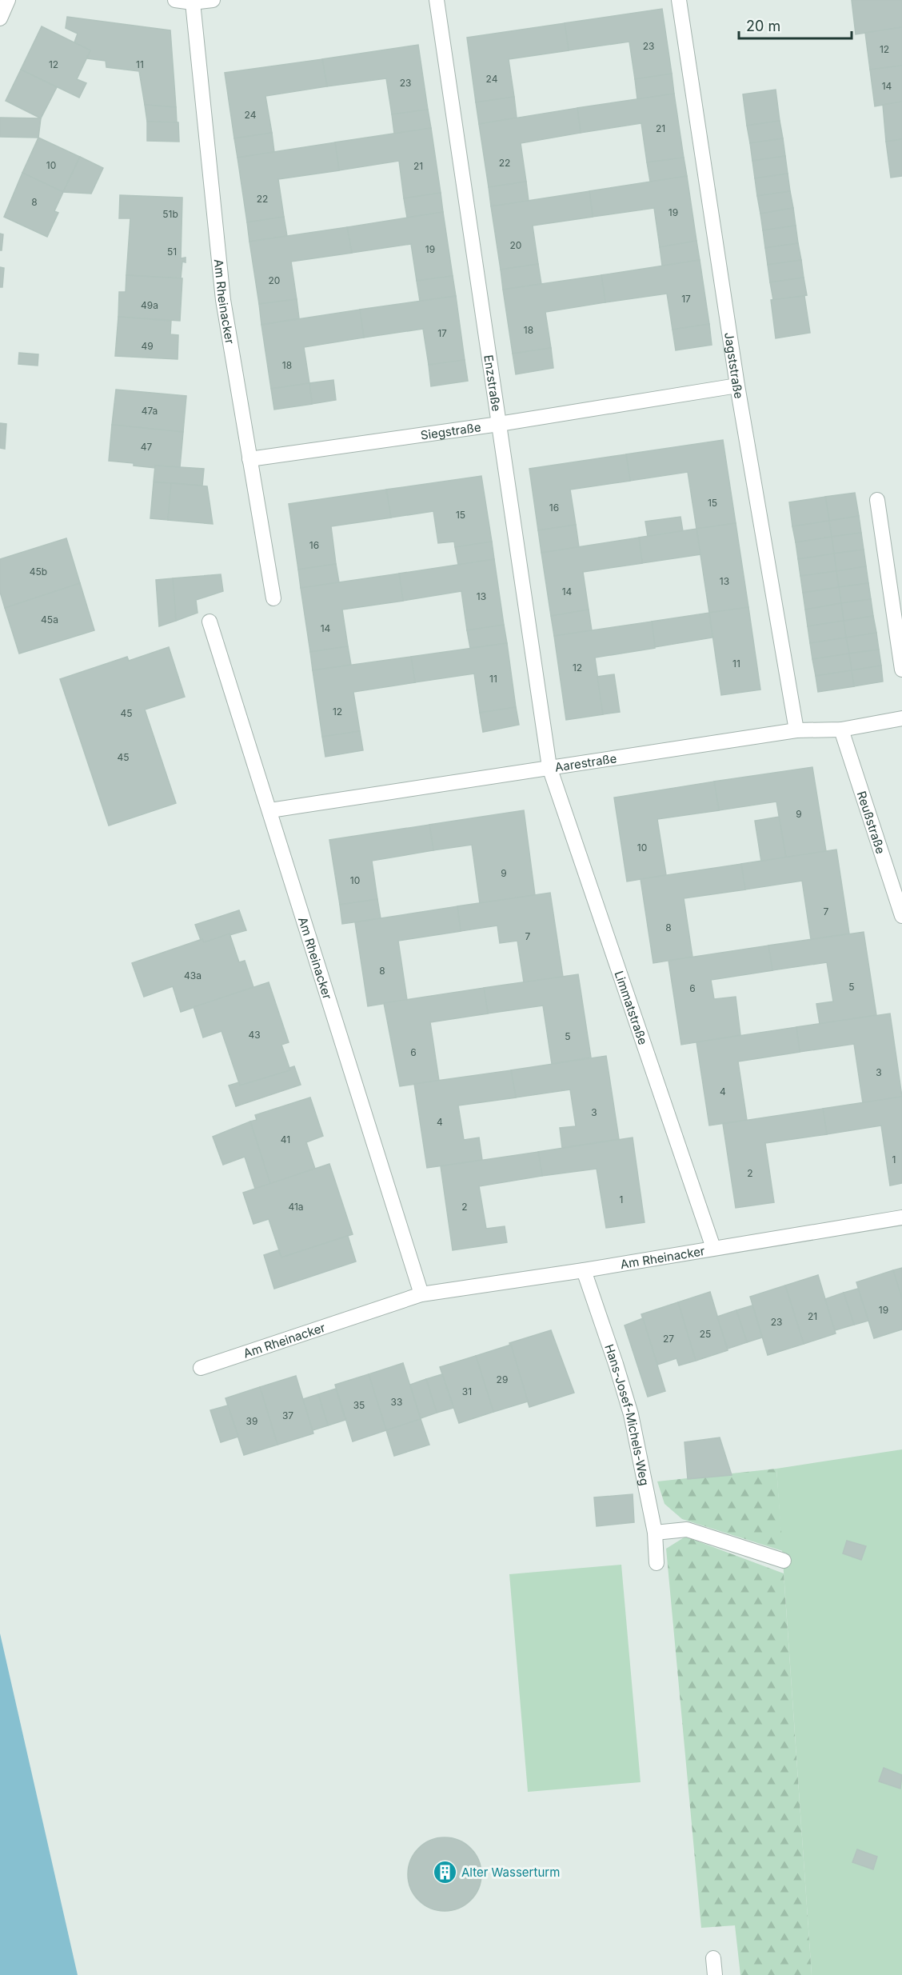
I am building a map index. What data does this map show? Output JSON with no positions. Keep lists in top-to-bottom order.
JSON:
{
  "streets": {
    "street": [
      "Am Rheinacker",
      "Jagststraße",
      "Enzstraße",
      "Siegstraße",
      "Aarestraße",
      "Reußstraße",
      "Limmatstraße",
      "Hans-Josef-Michels-Weg"
    ]
  },
  "crossings": [
    ["Am Rheinacker", "Siegstraße"],
    ["Am Rheinacker", "Aarestraße"],
    ["Am Rheinacker", "Limmatstraße"],
    ["Am Rheinacker", "Hans-Josef-Michels-Weg"],
    ["Jagststraße", "Siegstraße"],
    ["Jagststraße", "Aarestraße"],
    ["Enzstraße", "Siegstraße"],
    ["Enzstraße", "Aarestraße"],
    ["Enzstraße", "Limmatstraße"],
    ["Aarestraße", "Reußstraße"],
    ["Aarestraße", "Limmatstraße"]
  ],
  "places": {
    "building": ["Alter Wasserturm"]
  },
  "house_numbers": [
    "23",
    "12",
    "12",
    "11",
    "24",
    "23",
    "14",
    "24",
    "21",
    "22",
    "10",
    "21",
    "22",
    "8",
    "19",
    "51b",
    "20",
    "19",
    "51",
    "20",
    "17",
    "49a",
    "18",
    "17",
    "49",
    "18",
    "47a",
    "47",
    "15",
    "16",
    "15",
    "16",
    "45b",
    "13",
    "14",
    "13",
    "45a",
    "14",
    "11",
    "12",
    "11",
    "12",
    "45",
    "45",
    "9",
    "10",
    "9",
    "10",
    "7",
    "8",
    "7",
    "8",
    "43a",
    "5",
    "6",
    "43",
    "5",
    "6",
    "3",
    "4",
    "3",
    "4",
    "41",
    "1",
    "2",
    "1",
    "41a",
    "2",
    "19",
    "21",
    "23",
    "25",
    "27",
    "29",
    "31",
    "33",
    "35",
    "37",
    "39"
  ],
  "scale_bar": "20 m"
}
